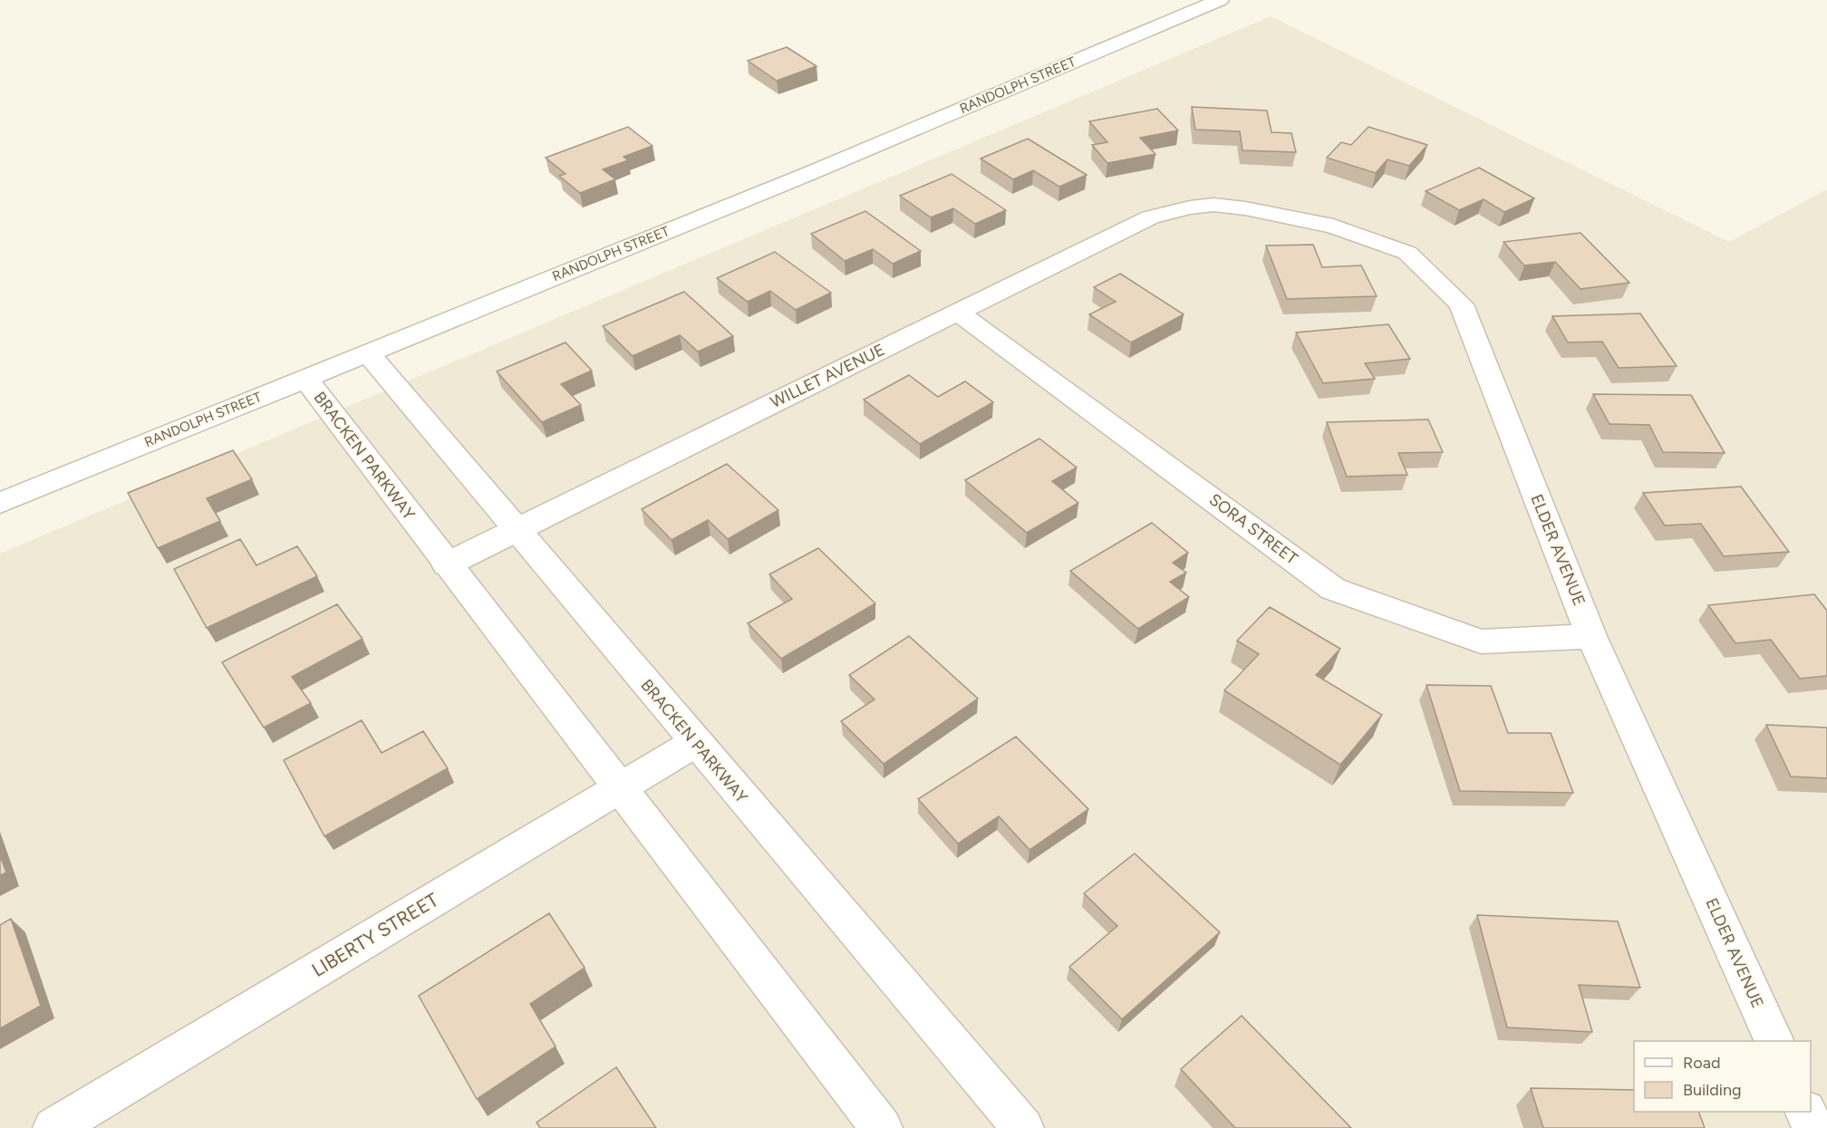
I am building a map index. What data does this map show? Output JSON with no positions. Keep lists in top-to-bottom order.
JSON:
{
  "streets": {
    "street": [
      "RANDOLPH STREET",
      "WILLET AVENUE",
      "BRACKEN PARKWAY",
      "SORA STREET",
      "ELDER AVENUE",
      "LIBERTY STREET"
    ]
  },
  "crossings": [
    ["RANDOLPH STREET", "BRACKEN PARKWAY"],
    ["WILLET AVENUE", "BRACKEN PARKWAY"],
    ["WILLET AVENUE", "SORA STREET"],
    ["WILLET AVENUE", "ELDER AVENUE"],
    ["BRACKEN PARKWAY", "LIBERTY STREET"],
    ["SORA STREET", "ELDER AVENUE"]
  ],
  "legend": ["Road", "Building"]
}
